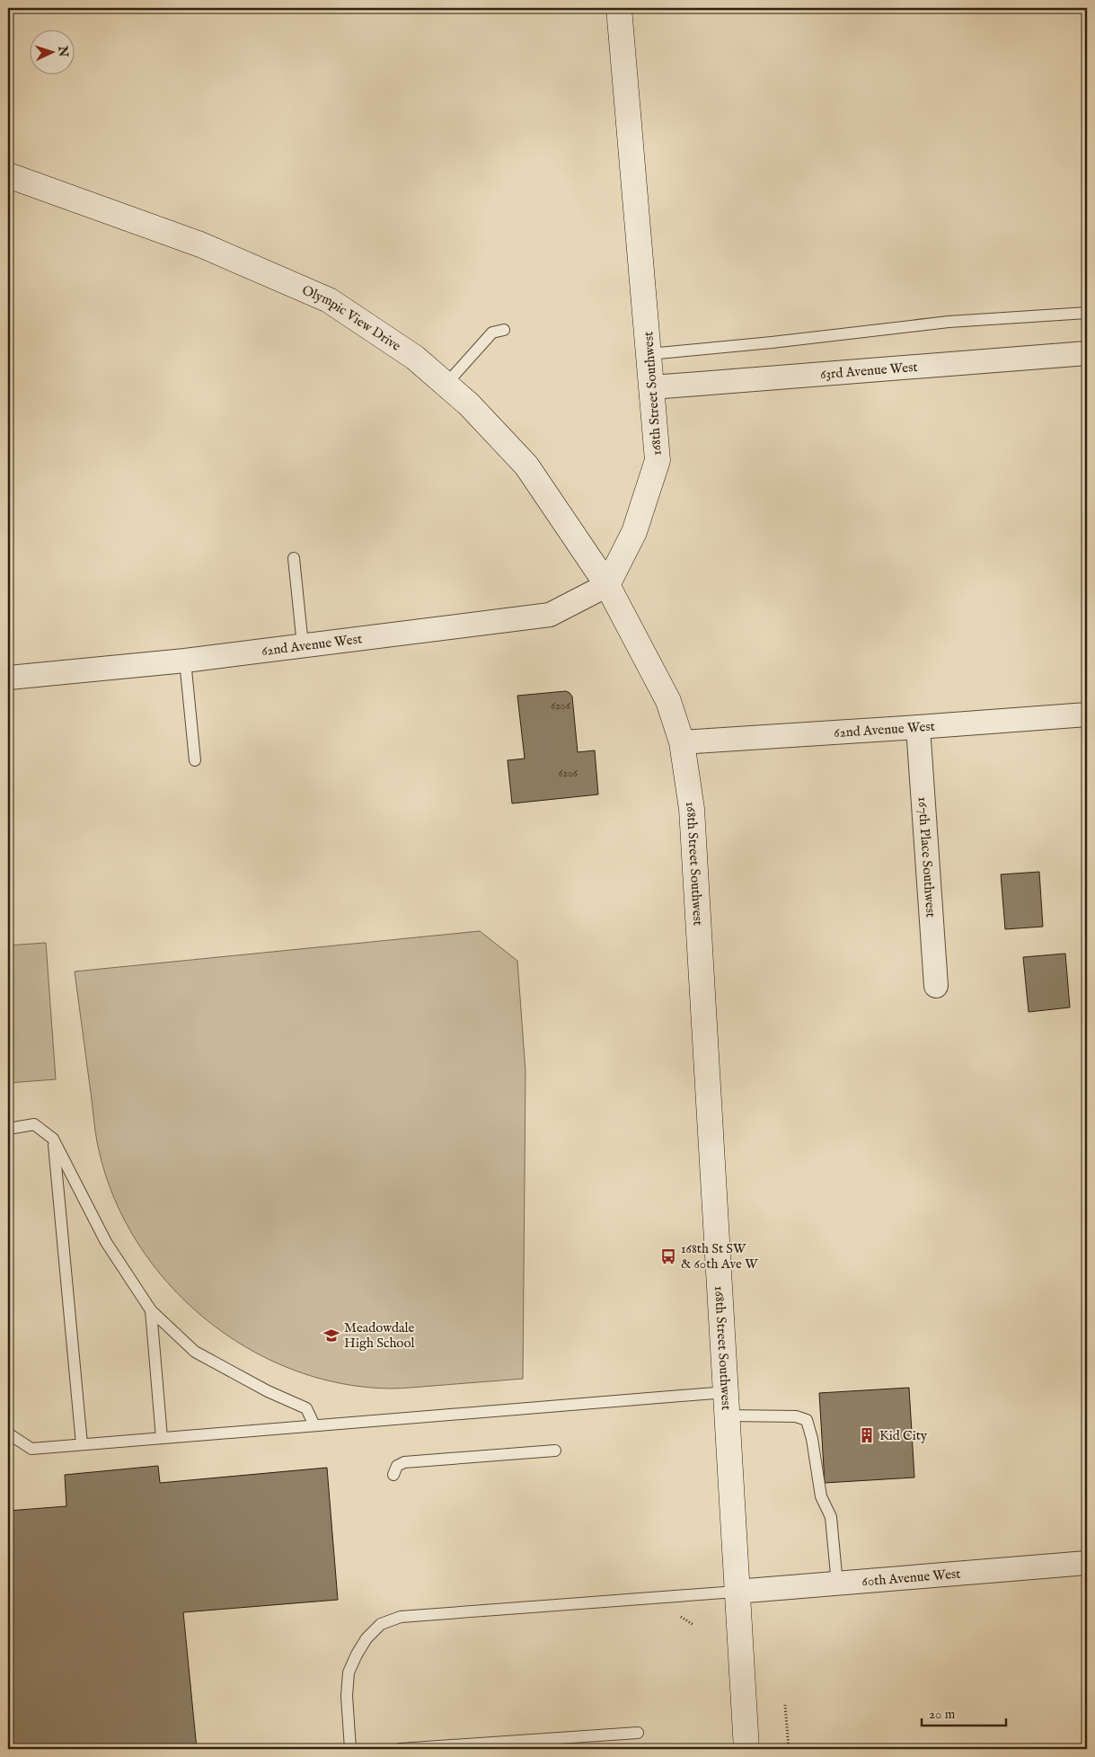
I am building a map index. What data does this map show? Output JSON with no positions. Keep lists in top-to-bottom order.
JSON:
{
  "streets": {
    "main road": ["Olympic View Drive", "168th Street Southwest"],
    "street": [
      "63rd Avenue West",
      "62nd Avenue West",
      "167th Place Southwest",
      "60th Avenue West"
    ]
  },
  "crossings": [
    ["Olympic View Drive", "168th Street Southwest"],
    ["Olympic View Drive", "62nd Avenue West"],
    ["63rd Avenue West", "168th Street Southwest"],
    ["168th Street Southwest", "62nd Avenue West"],
    ["168th Street Southwest", "60th Avenue West"],
    ["62nd Avenue West", "167th Place Southwest"]
  ],
  "places": {
    "bus stop": ["168th St SW & 60th Ave W"],
    "school or university": ["Meadowdale High School"],
    "building": ["Kid City"]
  },
  "house_numbers": ["6206", "6206"],
  "scale_bar": "20 m",
  "north": "right"
}
